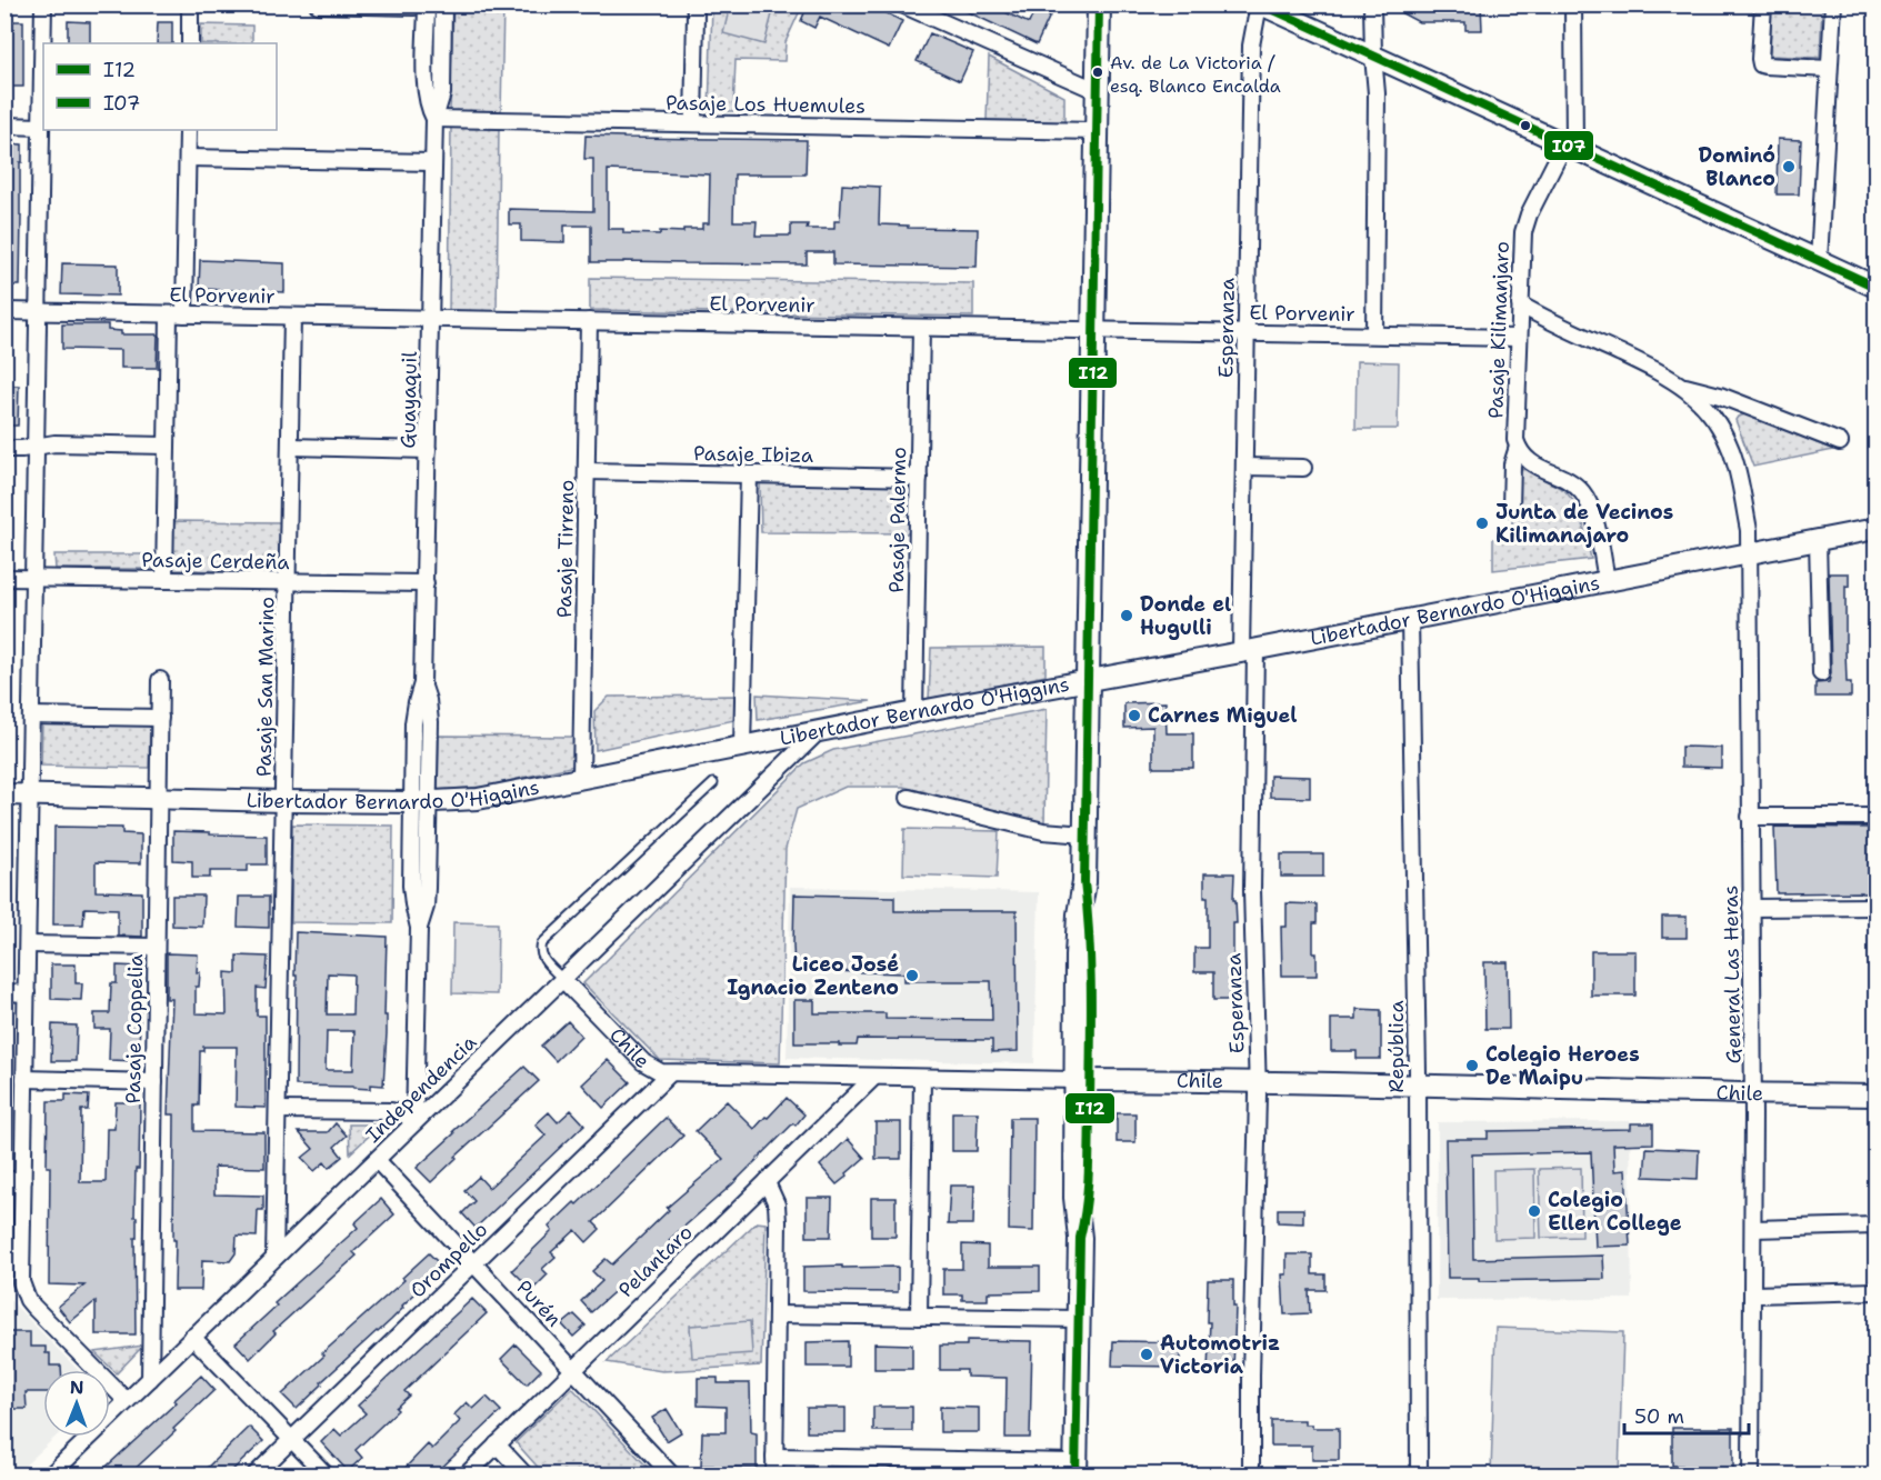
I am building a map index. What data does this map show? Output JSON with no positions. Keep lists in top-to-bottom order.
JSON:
{
  "streets": {
    "street": [
      "Pasaje Los Huemules",
      "El Porvenir",
      "Esperanza",
      "Pasaje Kilimanjaro",
      "Guayaquil",
      "Pasaje Ibiza",
      "Pasaje Palermo",
      "Pasaje Tirreno",
      "Pasaje Cerdeña",
      "Libertador Bernardo O'Higgins",
      "Pasaje San Marino",
      "General Las Heras",
      "Pasaje Coppelia",
      "Chile",
      "República",
      "Independencia",
      "Orompello",
      "Pelantaro",
      "Purén"
    ]
  },
  "crossings": [
    ["Pasaje Los Huemules", "Guayaquil"],
    ["El Porvenir", "Esperanza"],
    ["El Porvenir", "Pasaje Kilimanjaro"],
    ["El Porvenir", "Guayaquil"],
    ["El Porvenir", "Pasaje Palermo"],
    ["El Porvenir", "Pasaje Tirreno"],
    ["El Porvenir", "Pasaje San Marino"],
    ["Esperanza", "Libertador Bernardo O'Higgins"],
    ["Esperanza", "Chile"],
    ["Pasaje Kilimanjaro", "Libertador Bernardo O'Higgins"],
    ["Guayaquil", "Pasaje Cerdeña"],
    ["Guayaquil", "Libertador Bernardo O'Higgins"],
    ["Guayaquil", "Independencia"],
    ["Pasaje Ibiza", "Pasaje Palermo"],
    ["Pasaje Ibiza", "Pasaje Tirreno"],
    ["Pasaje Palermo", "Libertador Bernardo O'Higgins"],
    ["Pasaje Tirreno", "Libertador Bernardo O'Higgins"],
    ["Pasaje Cerdeña", "Pasaje San Marino"],
    ["Libertador Bernardo O'Higgins", "Pasaje San Marino"],
    ["Libertador Bernardo O'Higgins", "General Las Heras"],
    ["Libertador Bernardo O'Higgins", "Pasaje Coppelia"],
    ["Libertador Bernardo O'Higgins", "República"],
    ["Libertador Bernardo O'Higgins", "Independencia"],
    ["Pasaje San Marino", "Independencia"],
    ["General Las Heras", "Chile"],
    ["Pasaje Coppelia", "Independencia"],
    ["Chile", "República"],
    ["Chile", "Independencia"],
    ["Chile", "Orompello"],
    ["Chile", "Pelantaro"],
    ["Independencia", "Purén"],
    ["Orompello", "Purén"],
    ["Pelantaro", "Purén"]
  ],
  "places": [
    "Av. de La Victoria / esq. Blanco Encalda",
    "Dominó Blanco",
    "Junta de Vecinos Kilimanajaro",
    "Donde el Hugulli",
    "Carnes Miguel",
    "Liceo José Ignacio Zenteno",
    "Colegio Heroes De Maipu",
    "Colegio Ellen College",
    "Automotriz Victoria"
  ],
  "lines": ["transit line I12", "transit line I07"],
  "legend": ["I12", "I07"],
  "scale_bar": "50 m",
  "north": "top"
}
